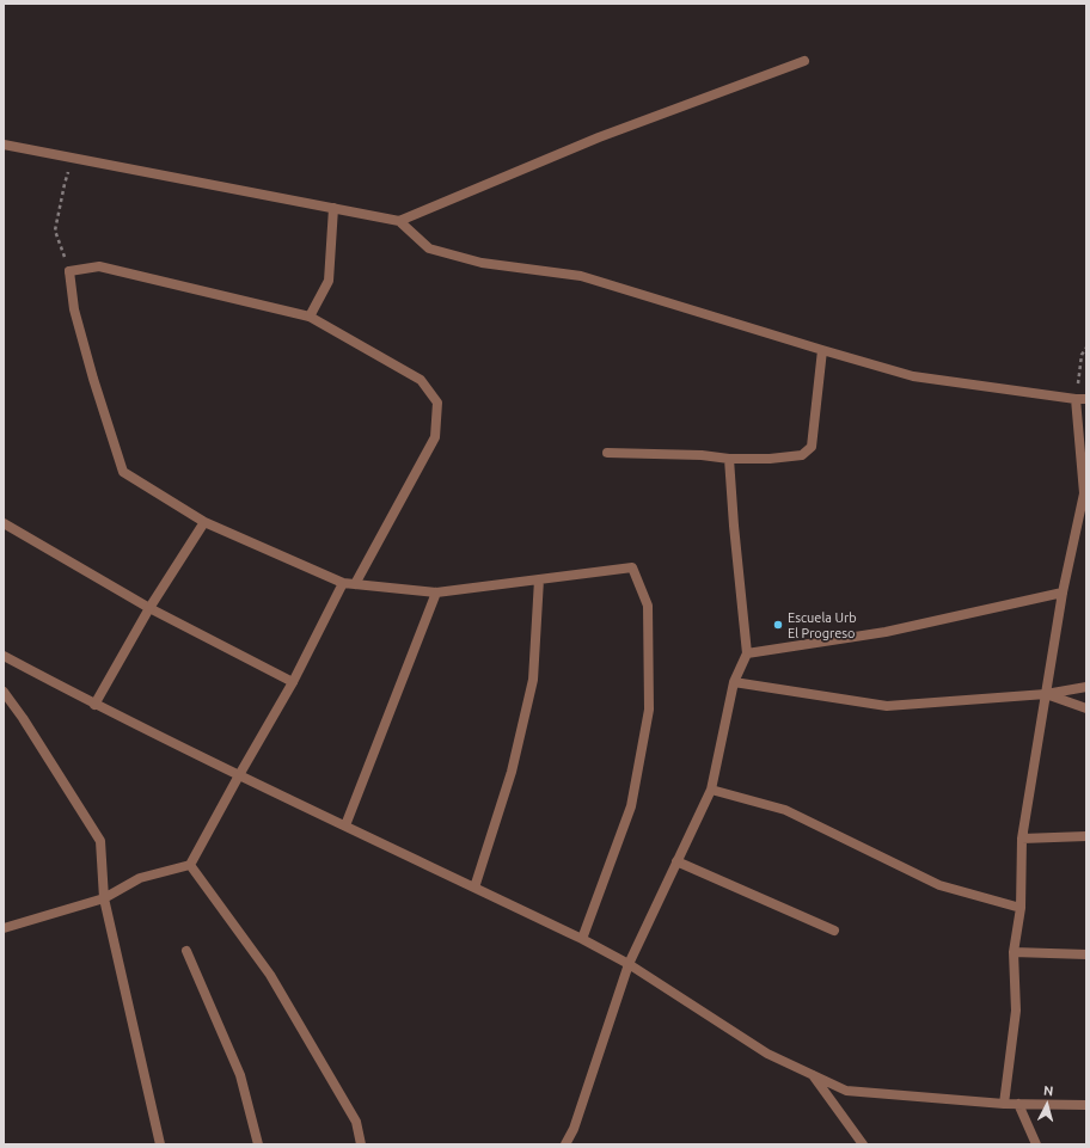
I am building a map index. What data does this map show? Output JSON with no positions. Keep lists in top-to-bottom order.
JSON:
{
  "places": ["Escuela Urb El Progreso"],
  "north": "top"
}
